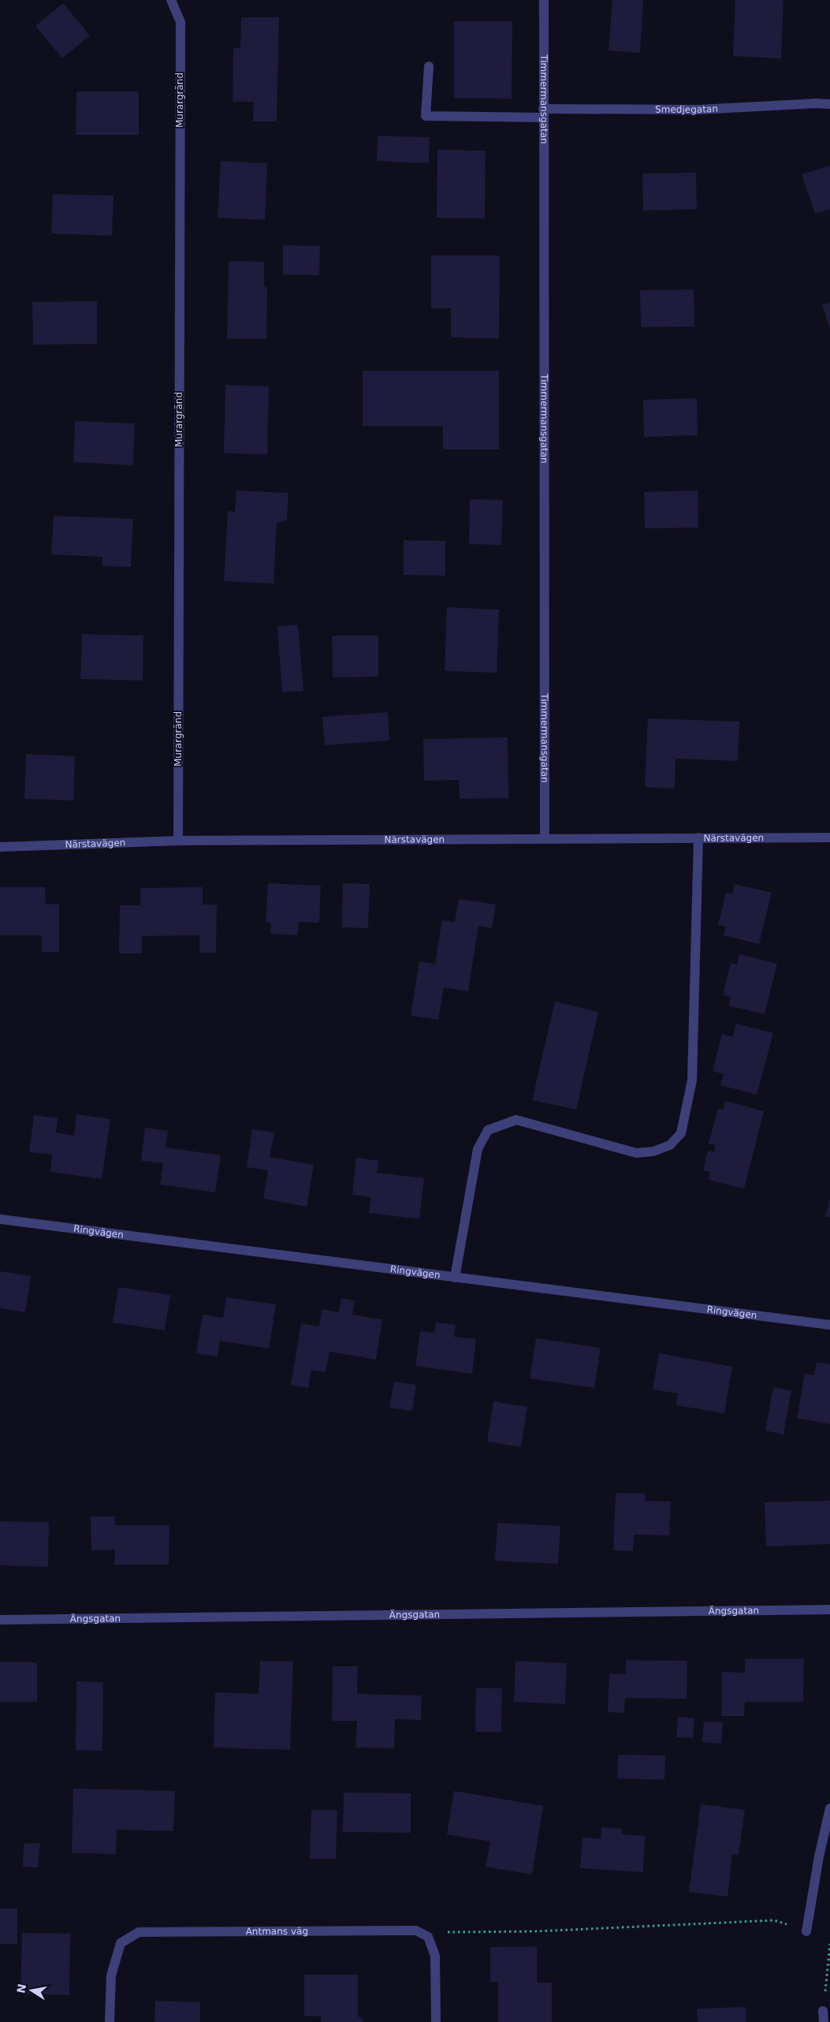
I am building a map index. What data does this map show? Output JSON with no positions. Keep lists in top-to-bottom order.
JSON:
{
  "streets": {
    "street": [
      "Timmermansgatan",
      "Murargränd",
      "Smedjegatan",
      "Närstavägen",
      "Ringvägen",
      "Ängsgatan",
      "Antmans väg"
    ]
  },
  "crossings": [
    ["Timmermansgatan", "Smedjegatan"],
    ["Timmermansgatan", "Närstavägen"],
    ["Murargränd", "Närstavägen"]
  ],
  "north": "left"
}
